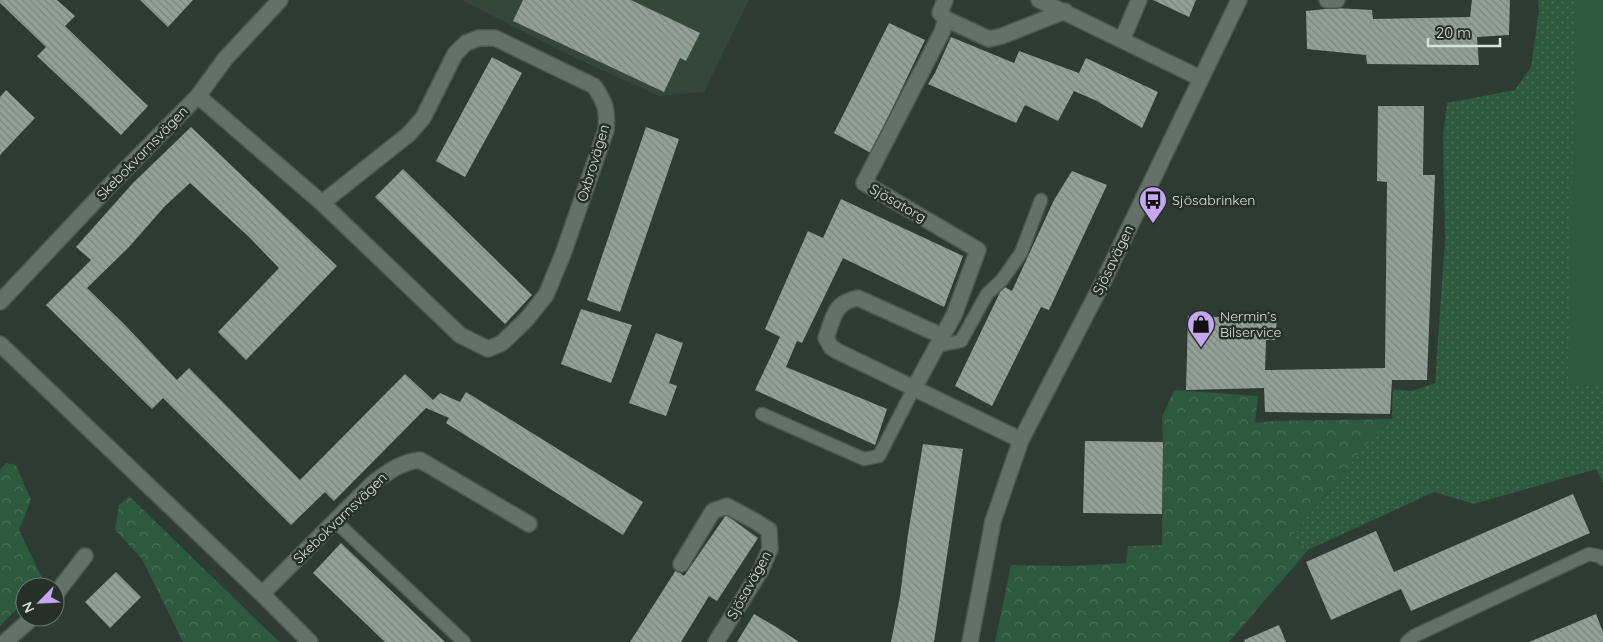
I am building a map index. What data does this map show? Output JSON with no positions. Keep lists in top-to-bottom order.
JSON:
{
  "streets": {
    "street": [
      "Skebokvarnsvägen",
      "Oxbrovägen",
      "Sjösatorg",
      "Sjösavägen"
    ]
  },
  "crossings": [
    ["Skebokvarnsvägen", "Oxbrovägen"]
  ],
  "places": {
    "bus stop": ["Sjösabrinken"],
    "shop": ["Nermin’s Bilservice"]
  },
  "scale_bar": "20 m",
  "north": "bottom left"
}
